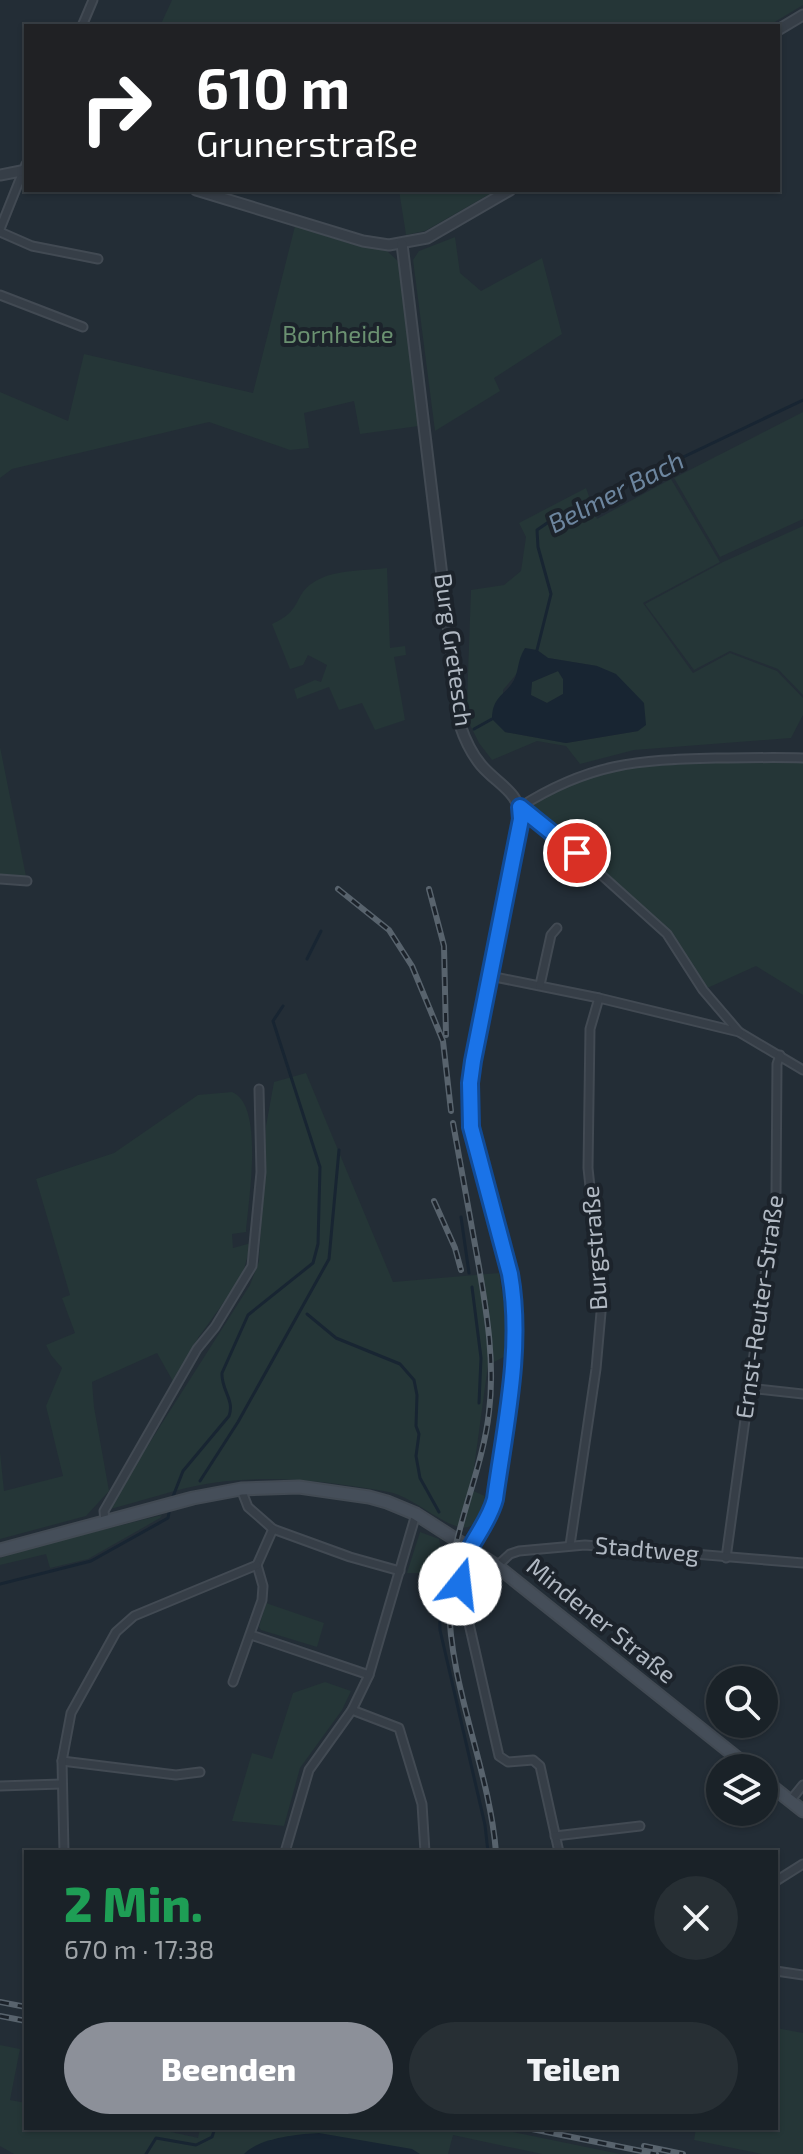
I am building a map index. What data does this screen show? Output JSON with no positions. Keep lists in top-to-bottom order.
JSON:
{
  "streets": {
    "main road": ["Mindener Straße"],
    "street": [
      "Burg Gretesch",
      "Burgstraße",
      "Ernst-Reuter-Straße",
      "Stadtweg"
    ]
  },
  "crossings": [
    ["Burgstraße", "Stadtweg"],
    ["Ernst-Reuter-Straße", "Stadtweg"],
    ["Stadtweg", "Mindener Straße"]
  ],
  "water": ["Belmer Bach"],
  "parks": ["Bornheide"],
  "page": {
    "turn": ["610 m", "Grunerstraße"],
    "heading": ["2 Min.", "670 m · 17:38"],
    "buttons": ["Beenden", "Teilen"]
  }
}
